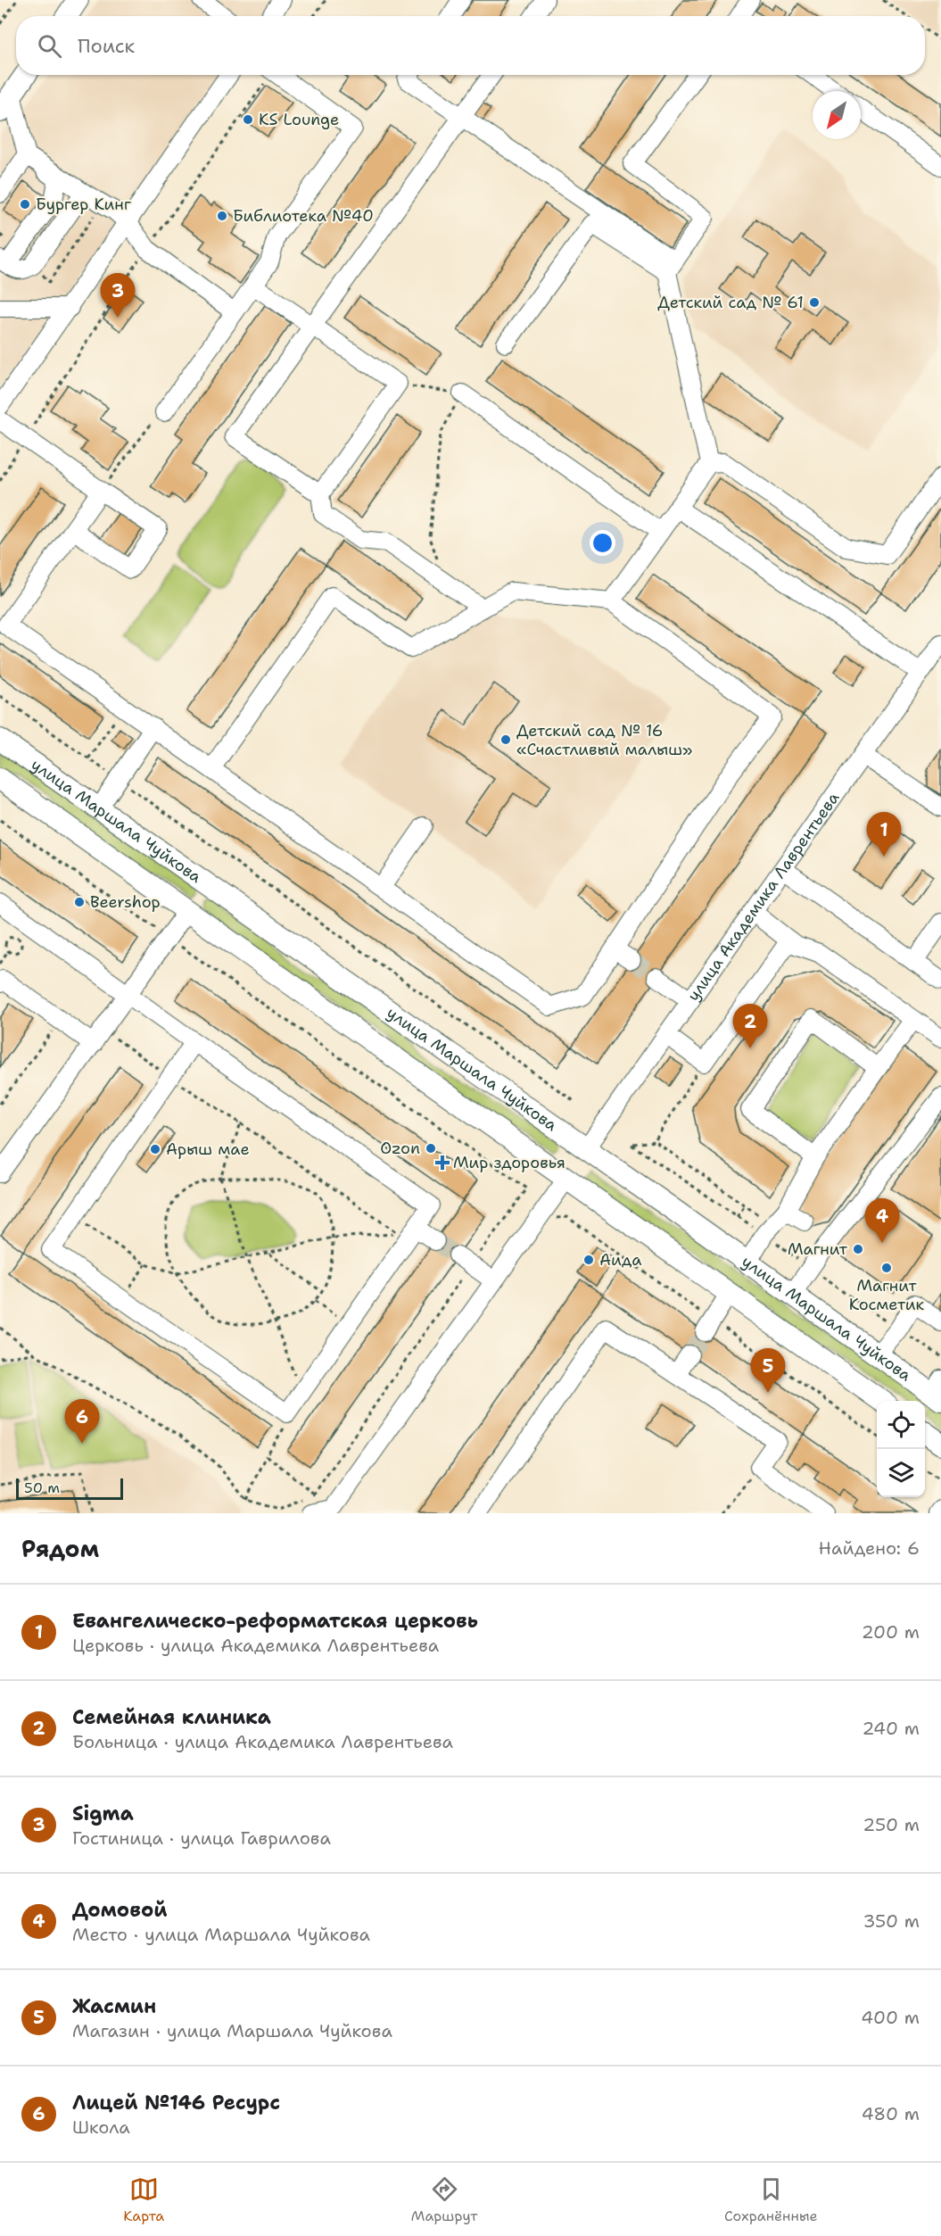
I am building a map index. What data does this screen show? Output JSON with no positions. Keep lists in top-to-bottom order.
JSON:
{
  "streets": {
    "main road": ["улица Маршала Чуйкова"],
    "street": ["улица Академика Лаврентьева"]
  },
  "crossings": [
    ["улица Маршала Чуйкова", "улица Академика Лаврентьева"]
  ],
  "places": {
    "other": [
      "KS Lounge",
      "Бургер Кинг",
      "Библиотека №40",
      "Детский сад № 61",
      "Детский сад № 16 «Счастливый малыш»",
      "Beershop",
      "Ozon",
      "Арыш мае",
      "Магнит",
      "Аида",
      "Магнит Косметик"
    ],
    "health": ["Мир здоровья"]
  },
  "scale_bar": "50 m",
  "north": "bottom left",
  "page": {
    "search": "Поиск",
    "pins": [
      "3",
      "1",
      "2",
      "4",
      "5",
      "6"
    ],
    "scale": "50 m",
    "heading": ["Рядом", "Найдено: 6"],
    "list": [
      {
        "mark": "1",
        "name": "Евангелическо-реформатская церковь",
        "note": "Церковь · улица Академика Лаврентьева",
        "value": "200 m"
      },
      {
        "mark": "2",
        "name": "Семейная клиника",
        "note": "Больница · улица Академика Лаврентьева",
        "value": "240 m"
      },
      {
        "mark": "3",
        "name": "Sigma",
        "note": "Гостиница · улица Гаврилова",
        "value": "250 m"
      },
      {
        "mark": "4",
        "name": "Домовой",
        "note": "Место · улица Маршала Чуйкова",
        "value": "350 m"
      },
      {
        "mark": "5",
        "name": "Жасмин",
        "note": "Магазин · улица Маршала Чуйкова",
        "value": "400 m"
      },
      {
        "mark": "6",
        "name": "Лицей №146 Ресурс",
        "note": "Школа",
        "value": "480 m"
      }
    ],
    "nav": ["Карта", "Маршрут", "Сохранённые"]
  }
}
